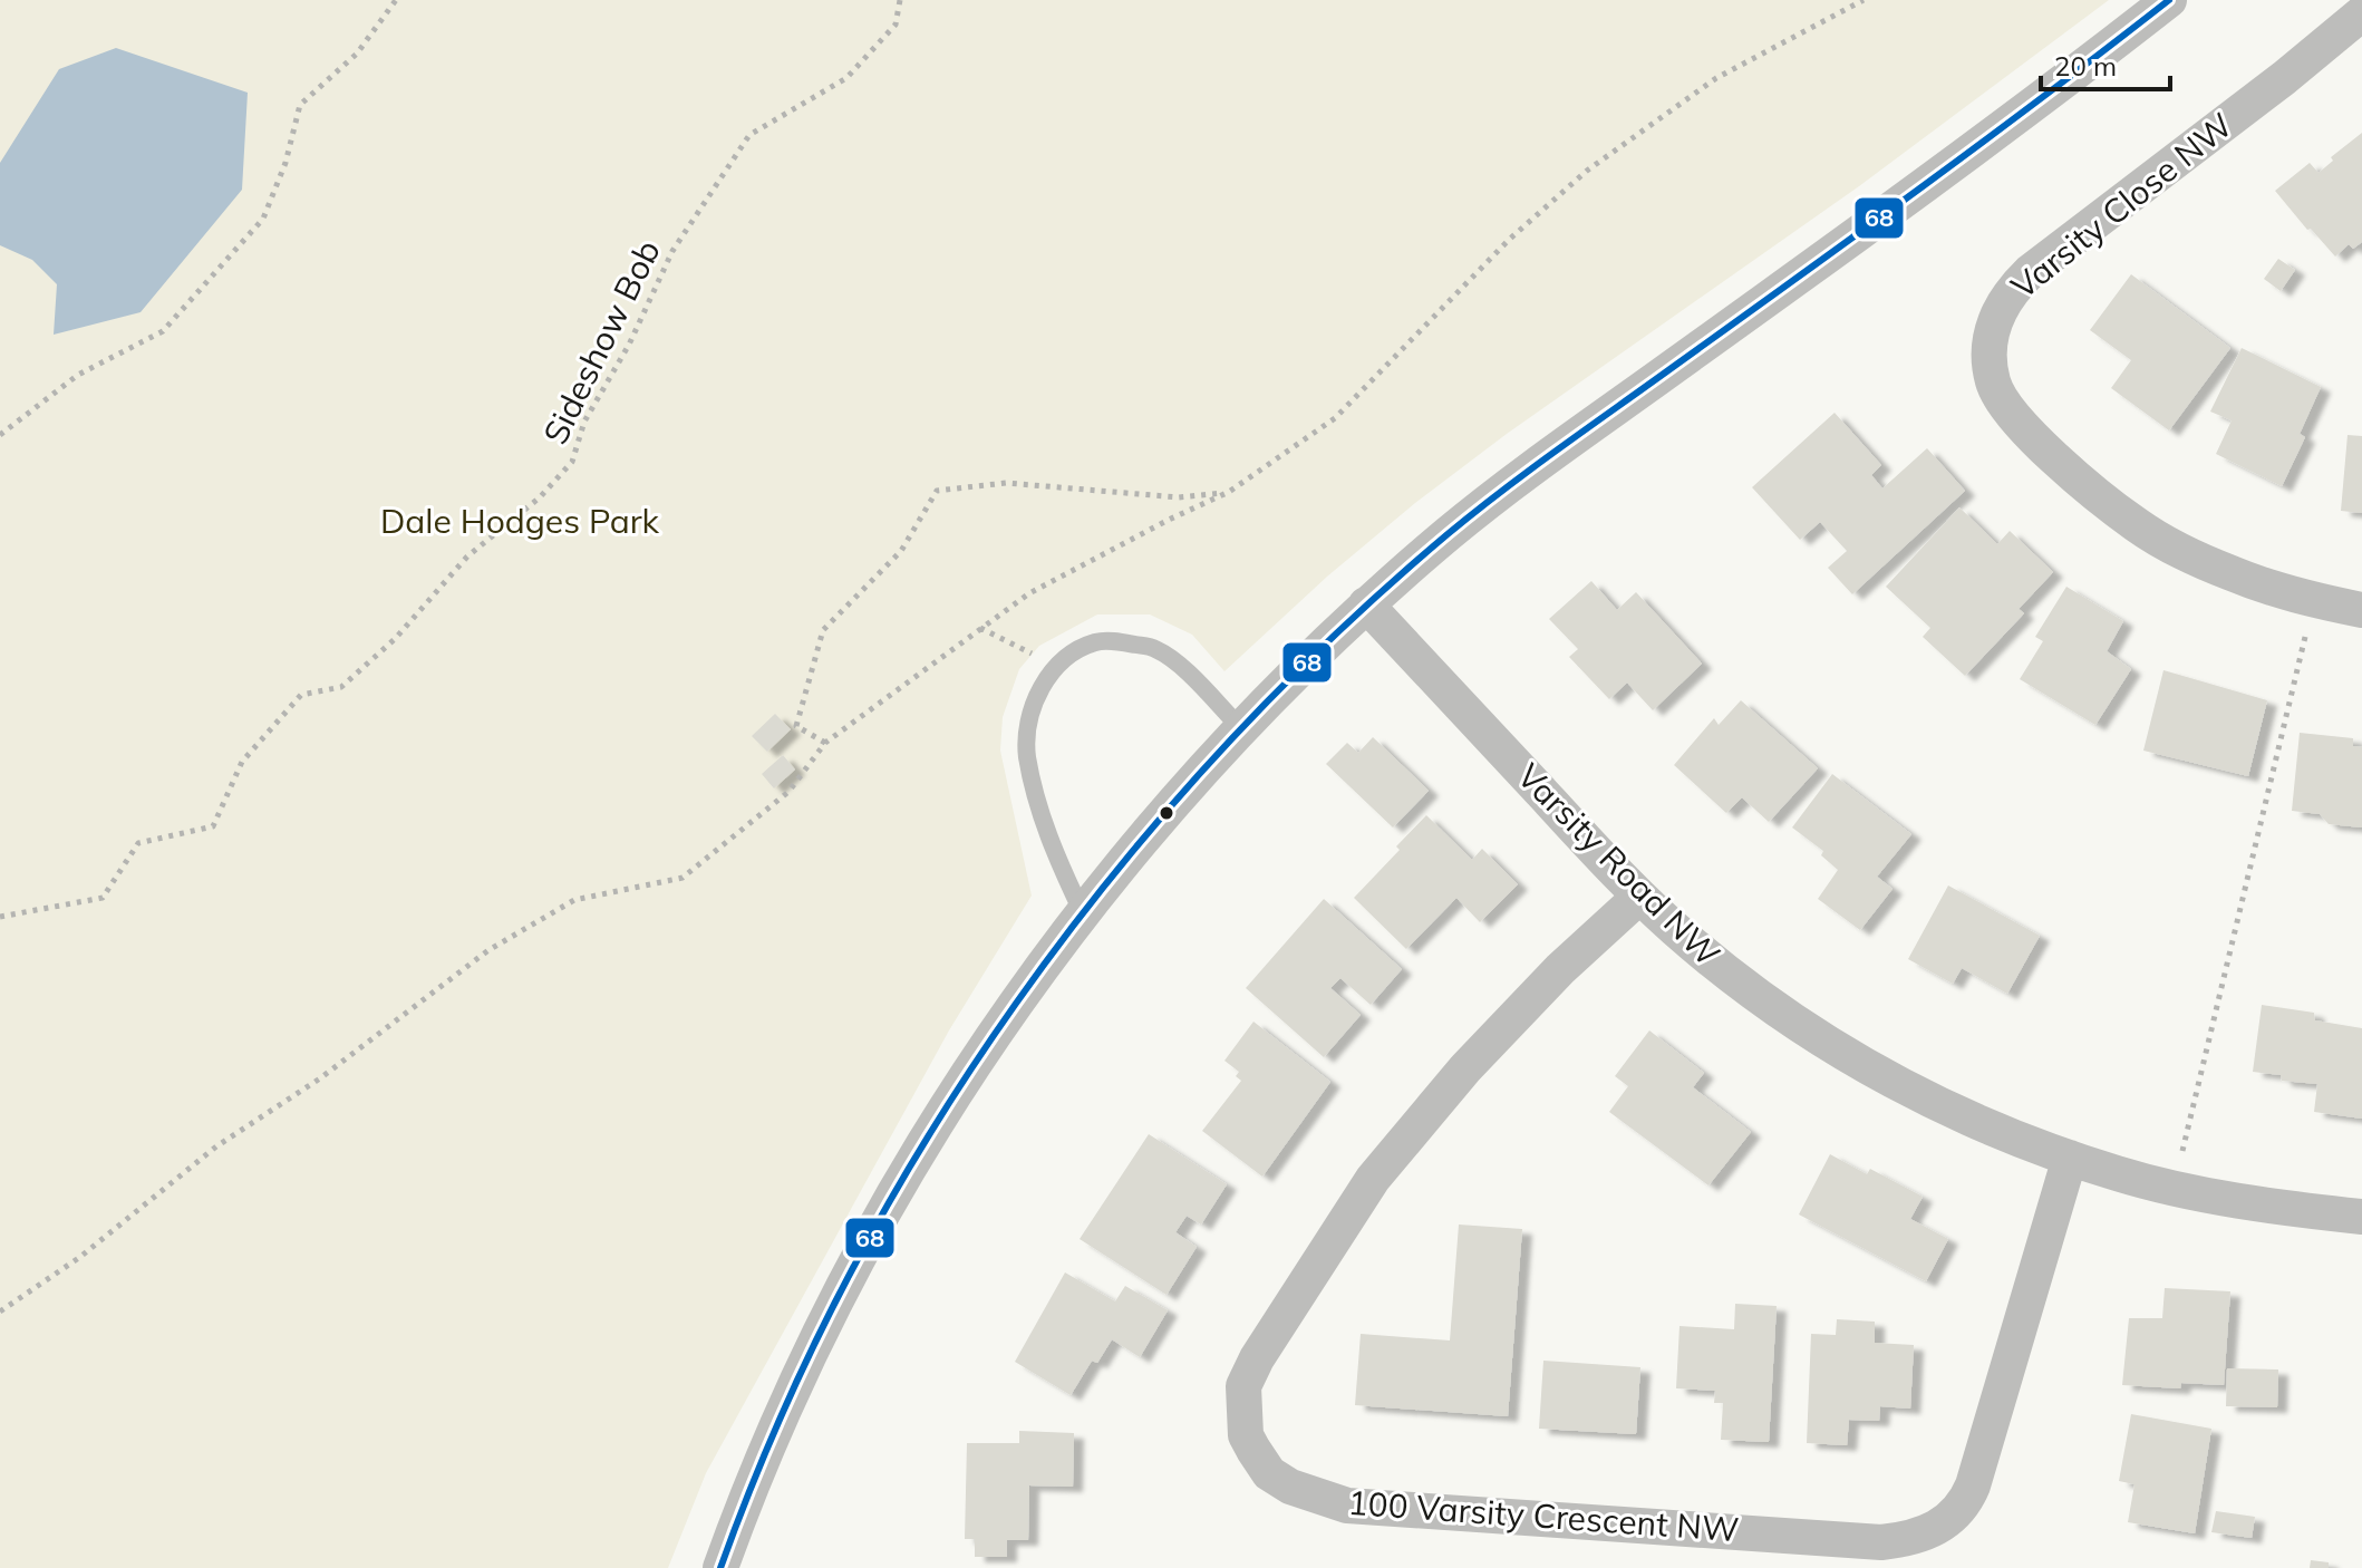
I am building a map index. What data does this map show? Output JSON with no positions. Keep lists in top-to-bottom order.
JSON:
{
  "streets": {
    "street": ["Varsity Close NW", "Varsity Road NW", "100 Varsity Crescent NW"],
    "path": ["Sideshow Bob"]
  },
  "crossings": [
    ["Varsity Road NW", "100 Varsity Crescent NW"]
  ],
  "parks": ["Dale Hodges Park"],
  "lines": ["transit line 68"],
  "scale_bar": "20 m"
}
